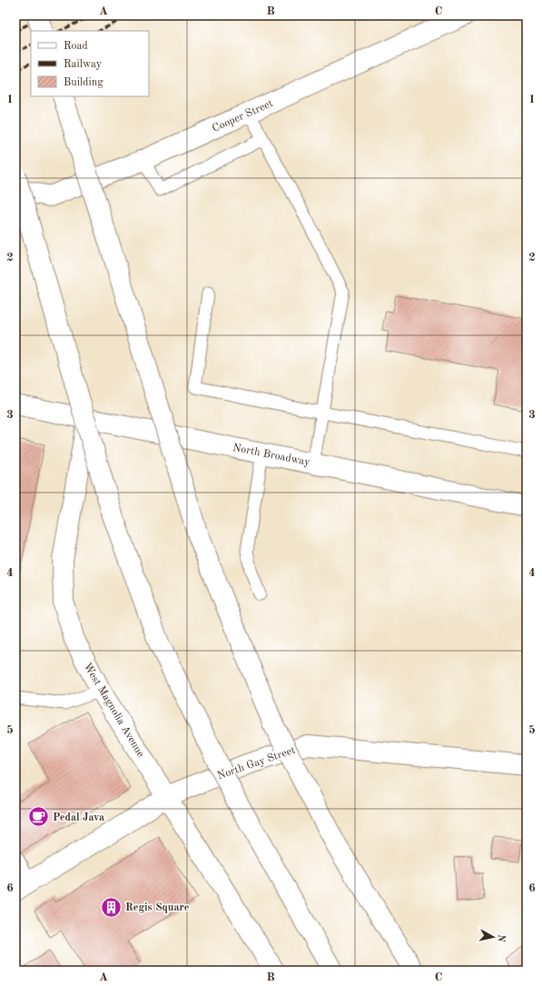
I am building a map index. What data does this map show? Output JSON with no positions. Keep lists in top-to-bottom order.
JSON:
{
  "streets": {
    "main road": [
      "Cooper Street",
      "North Broadway",
      "West Magnolia Avenue",
      "North Gay Street"
    ]
  },
  "crossings": [
    ["North Broadway", "West Magnolia Avenue"],
    ["West Magnolia Avenue", "North Gay Street"]
  ],
  "places": {
    "cafe": ["Pedal Java"],
    "building": ["Regis Square"]
  },
  "legend": ["Road", "Railway", "Building"],
  "north": "right",
  "grid": {
    "columns": ["A", "B", "C"],
    "rows": [
      "1",
      "2",
      "3",
      "4",
      "5",
      "6"
    ]
  }
}
